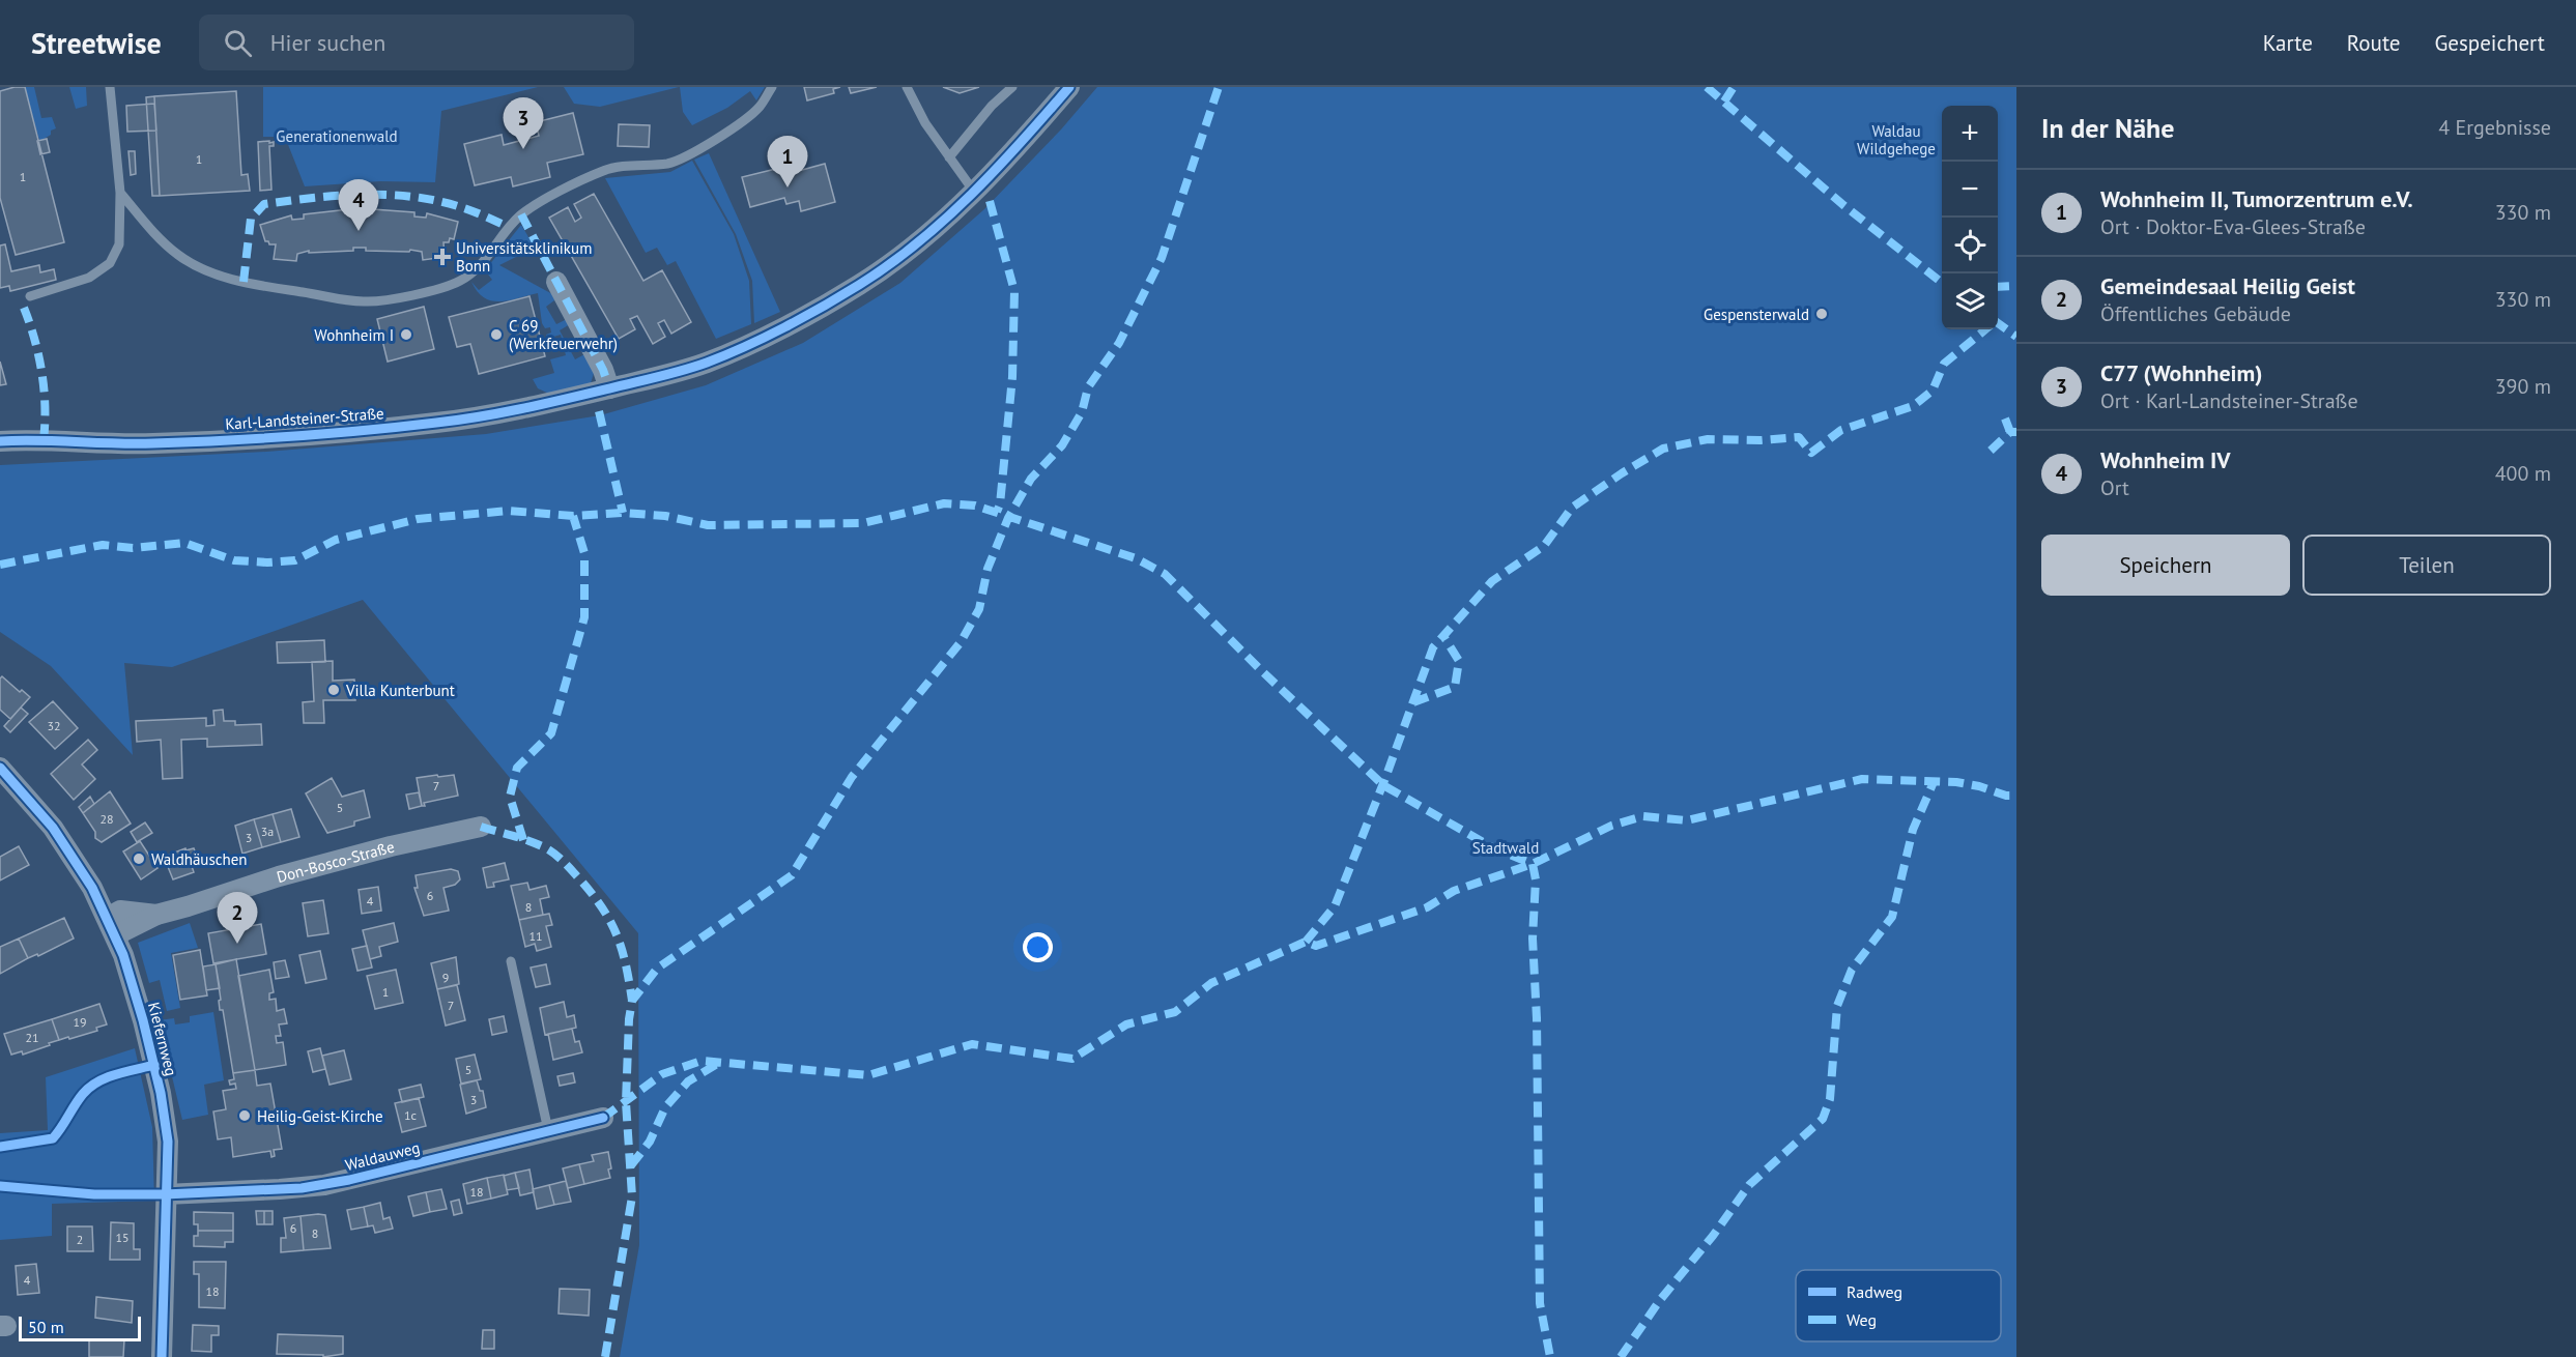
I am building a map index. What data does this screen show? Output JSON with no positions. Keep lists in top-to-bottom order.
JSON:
{
  "streets": {
    "street": [
      "Karl-Landsteiner-Straße",
      "Don-Bosco-Straße",
      "Kiefernweg",
      "Waldauweg"
    ]
  },
  "crossings": [
    ["Don-Bosco-Straße", "Kiefernweg"],
    ["Kiefernweg", "Waldauweg"]
  ],
  "parks": ["Waldau Wildgehege", "Generationenwald", "Stadtwald"],
  "places": {
    "health": ["Universitätsklinikum Bonn"],
    "other": [
      "Gespensterwald",
      "Wohnheim I",
      "C 69 (Werkfeuerwehr)",
      "Villa Kunterbunt",
      "Waldhäuschen",
      "Heilig-Geist-Kirche"
    ]
  },
  "house_numbers": [
    "1",
    "1",
    "32",
    "7",
    "5",
    "28",
    "3a",
    "3",
    "6",
    "4",
    "8",
    "11",
    "9",
    "1",
    "7",
    "19",
    "21",
    "5",
    "3",
    "1c",
    "18",
    "6",
    "8",
    "15",
    "2",
    "4",
    "18"
  ],
  "legend": ["Radweg", "Weg"],
  "scale_bar": "50 m",
  "page": {
    "header": "Streetwise",
    "search": "Hier suchen",
    "nav": ["Karte", "Route", "Gespeichert"],
    "heading": ["In der Nähe", "4 Ergebnisse"],
    "pins": [
      "3",
      "1",
      "4",
      "2"
    ],
    "map_buttons": ["+", "−"],
    "list": [
      {
        "mark": "1",
        "name": "Wohnheim II, Tumorzentrum e.V.",
        "note": "Ort · Doktor-Eva-Glees-Straße",
        "value": "330 m"
      },
      {
        "mark": "2",
        "name": "Gemeindesaal Heilig Geist",
        "note": "Öffentliches Gebäude",
        "value": "330 m"
      },
      {
        "mark": "3",
        "name": "C77 (Wohnheim)",
        "note": "Ort · Karl-Landsteiner-Straße",
        "value": "390 m"
      },
      {
        "mark": "4",
        "name": "Wohnheim IV",
        "note": "Ort",
        "value": "400 m"
      }
    ],
    "buttons": ["Speichern", "Teilen"],
    "scale": "50 m"
  }
}
